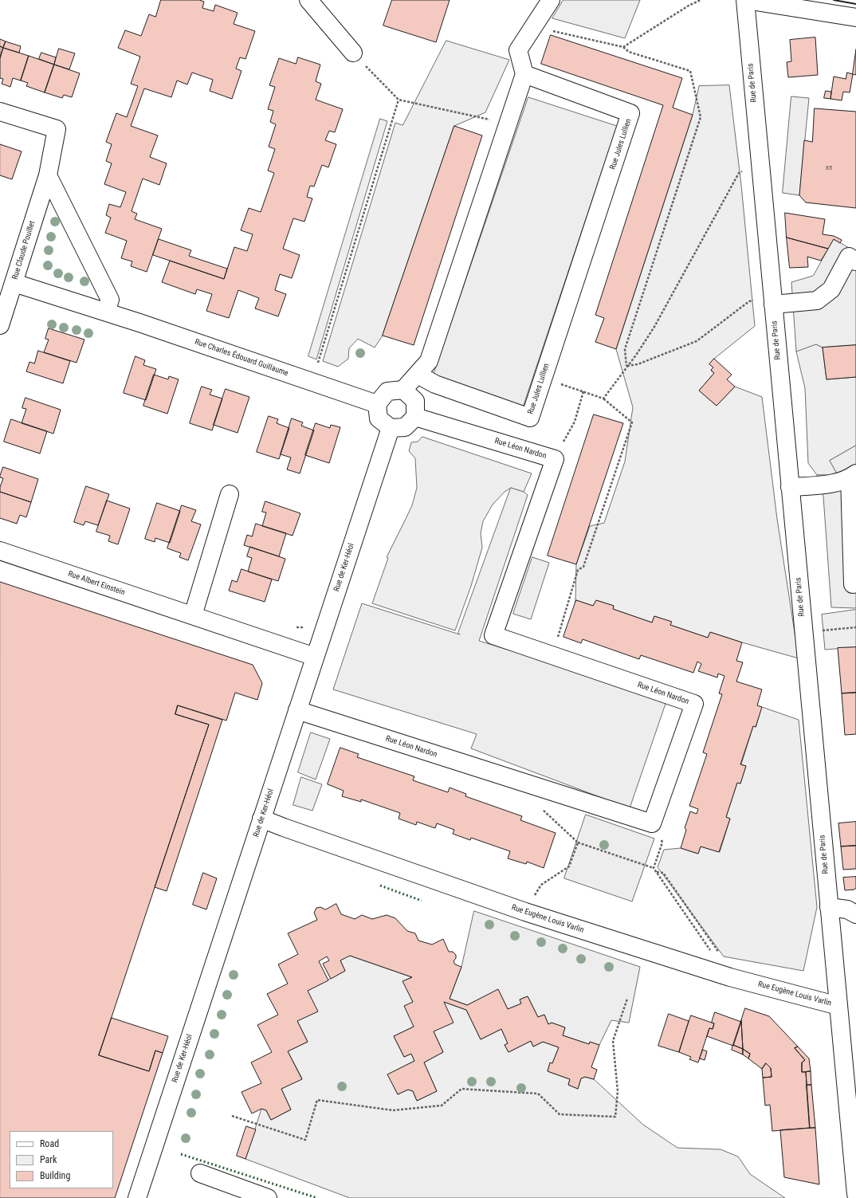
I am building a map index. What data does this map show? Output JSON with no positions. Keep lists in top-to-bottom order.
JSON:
{
  "streets": {
    "street": [
      "Rue de Paris",
      "Rue Jules Lullien",
      "Rue Claude Pouillet",
      "Rue Charles Édouard Guillaume",
      "Rue Léon Nardon",
      "Rue de Ker-Héol",
      "Rue Albert Einstein",
      "Rue Eugène Louis Varlin"
    ]
  },
  "crossings": [
    ["Rue de Paris", "Rue Eugène Louis Varlin"],
    ["Rue Claude Pouillet", "Rue Charles Édouard Guillaume"],
    ["Rue Charles Édouard Guillaume", "Rue Léon Nardon"],
    ["Rue Charles Édouard Guillaume", "Rue de Ker-Héol"],
    ["Rue Léon Nardon", "Rue de Ker-Héol"],
    ["Rue de Ker-Héol", "Rue Albert Einstein"],
    ["Rue de Ker-Héol", "Rue Eugène Louis Varlin"]
  ],
  "house_numbers": ["85"],
  "legend": ["Road", "Park", "Building"]
}
